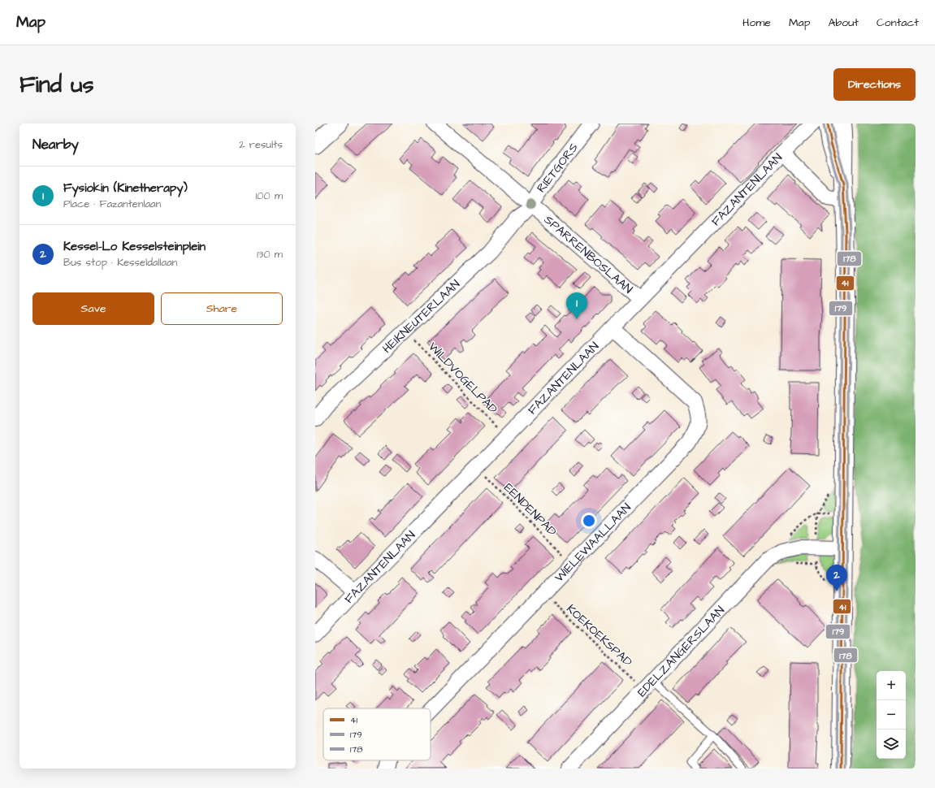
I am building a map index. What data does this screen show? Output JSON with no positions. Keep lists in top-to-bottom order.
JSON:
{
  "streets": {
    "street": [
      "RIETGORS",
      "FAZANTENLAAN",
      "SPARRENBOSLAAN",
      "HEIKNEUTERLAAN",
      "WIELEWAALLAAN",
      "EDELZANGERSLAAN"
    ],
    "path": ["WILDVOGELPAD", "EENDENPAD", "KOEKOEKSPAD"]
  },
  "crossings": [
    ["RIETGORS", "SPARRENBOSLAAN"],
    ["RIETGORS", "HEIKNEUTERLAAN"],
    ["FAZANTENLAAN", "SPARRENBOSLAAN"],
    ["FAZANTENLAAN", "WILDVOGELPAD"],
    ["FAZANTENLAAN", "EENDENPAD"],
    ["FAZANTENLAAN", "WIELEWAALLAAN"],
    ["SPARRENBOSLAAN", "HEIKNEUTERLAAN"],
    ["HEIKNEUTERLAAN", "WILDVOGELPAD"],
    ["EENDENPAD", "WIELEWAALLAAN"],
    ["WIELEWAALLAAN", "KOEKOEKSPAD"],
    ["KOEKOEKSPAD", "EDELZANGERSLAAN"]
  ],
  "lines": ["transit line 41", "transit line 178", "transit line 179"],
  "legend": ["41", "179", "178"],
  "page": {
    "header": "Map",
    "nav": [
      "Home",
      "Map",
      "About",
      "Contact"
    ],
    "buttons": [
      "Directions",
      ["Save", "Share"]
    ],
    "title": "Find us",
    "heading": ["Nearby", "2 results"],
    "list": [
      {
        "mark": "1",
        "name": "Fysiokin (Kinetherapy)",
        "note": "Place · Fazantenlaan",
        "value": "100 m"
      },
      {
        "mark": "2",
        "name": "Kessel-Lo Kesselsteinplein",
        "note": "Bus stop · Kesseldallaan",
        "value": "130 m"
      }
    ],
    "pins": ["1", "2"],
    "map_buttons": ["+", "−"]
  }
}
